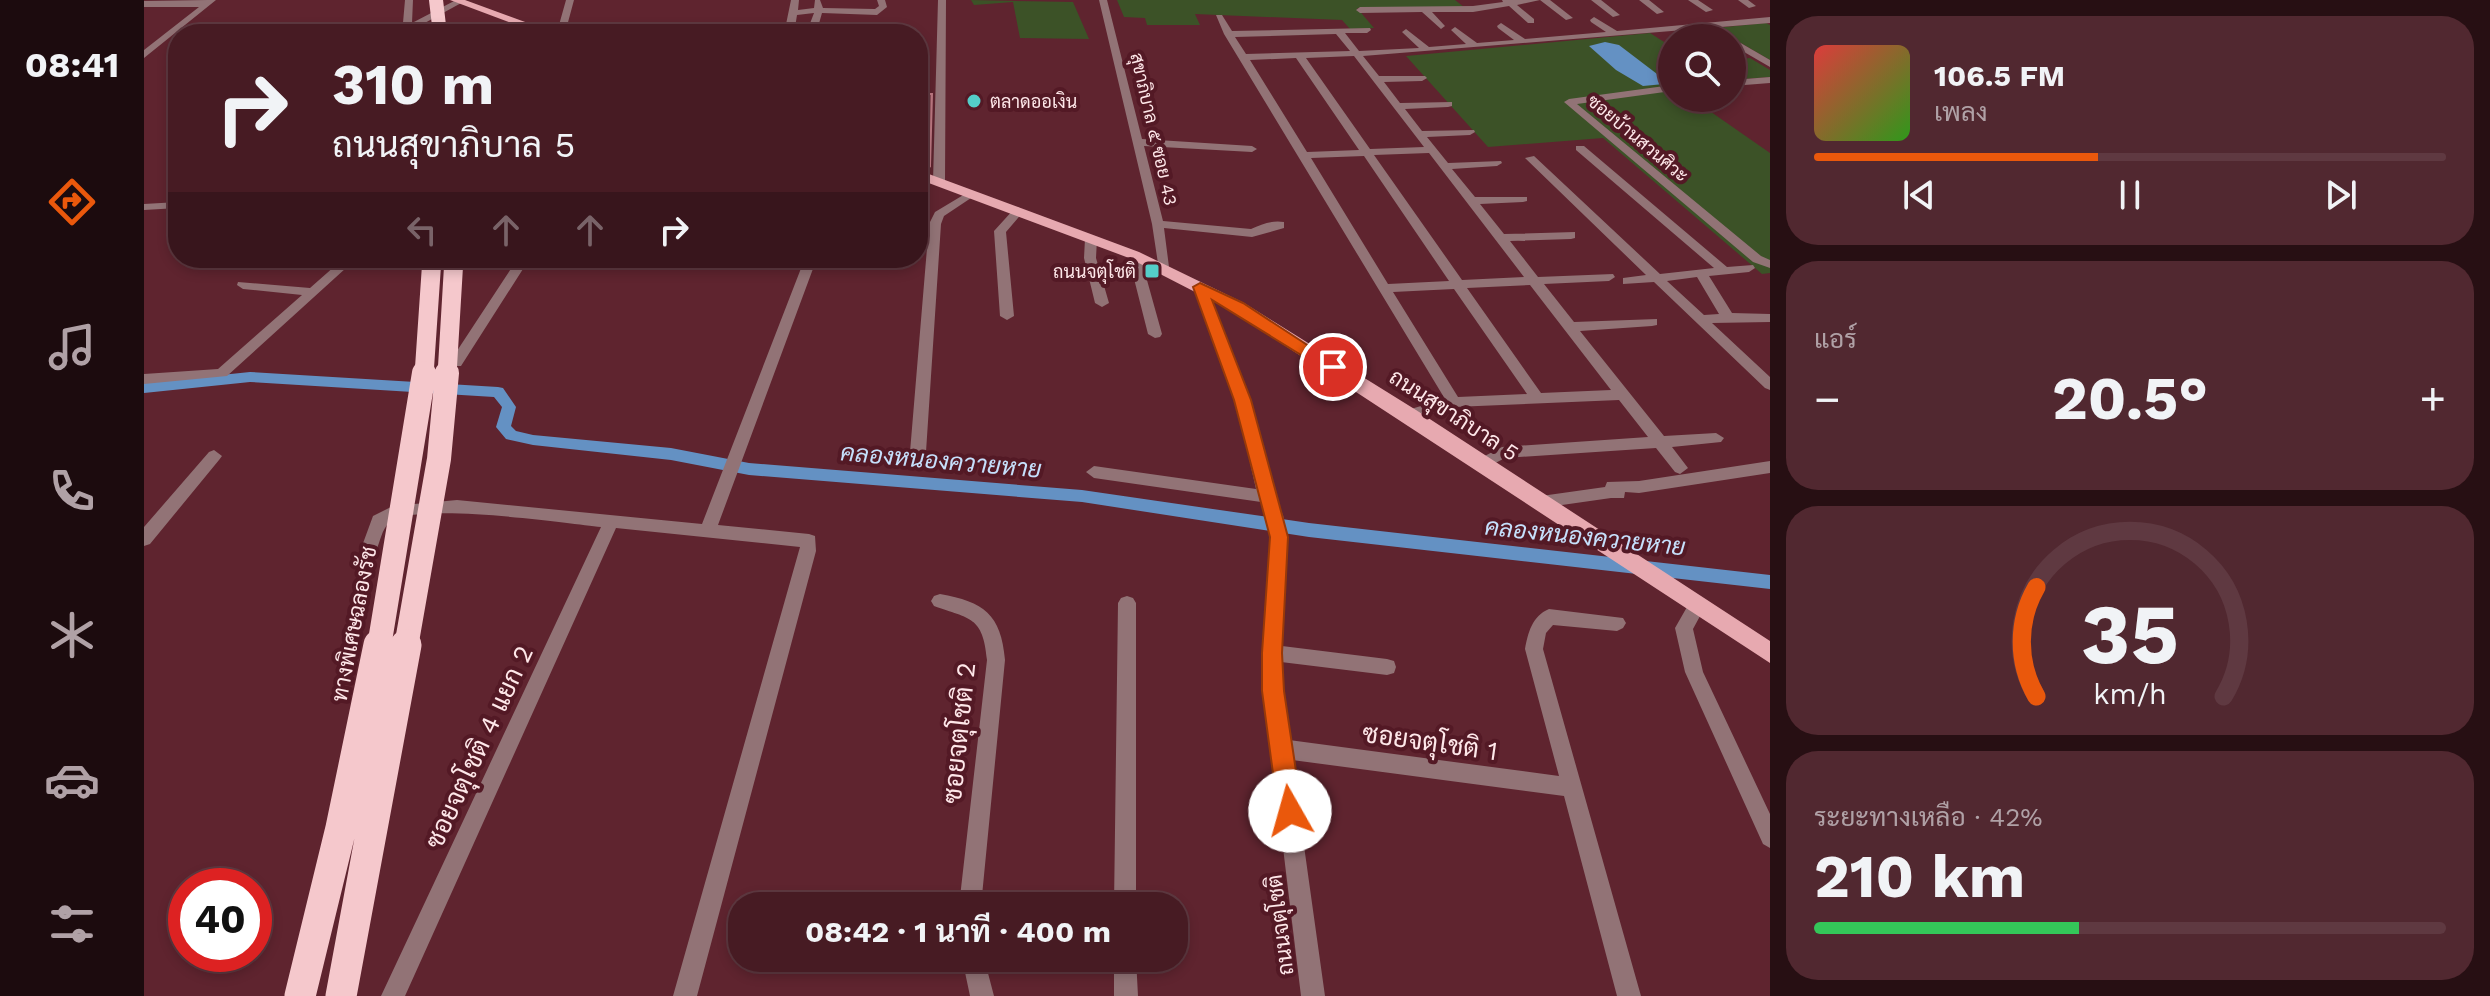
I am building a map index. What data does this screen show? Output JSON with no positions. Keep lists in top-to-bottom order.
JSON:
{
  "streets": {
    "highway": ["ทางพิเศษฉลองรัช"],
    "main road": ["ถนนสุขาภิบาล 5"],
    "street": [
      "สุขาภิบาล ๕ ซอย 43",
      "ซอยบ้านสวนศิวะ",
      "ซอยจตุโชติ 2",
      "ซอยจตุโชติ 1",
      "ซอยจตุโชติ 4 แยก 2",
      "ถนนจตุโชติ"
    ]
  },
  "crossings": [
    ["สุขาภิบาล ๕ ซอย 43", "ถนนสุขาภิบาล 5"],
    ["ถนนสุขาภิบาล 5", "ถนนจตุโชติ"],
    ["ซอยจตุโชติ 1", "ถนนจตุโชติ"]
  ],
  "water": ["คลองหนองควายหาย"],
  "places": {
    "other": ["ตลาดออเงิน"],
    "transit": ["ถนนจตุโชติ"]
  },
  "page": {
    "tabs": "08:41",
    "turn": ["310 m", "ถนนสุขาภิบาล 5"],
    "song": ["106.5 FM", "เพลง"],
    "tile": [
      "แอร์",
      ["ระยะทางเหลือ · 42%", "210 km"]
    ],
    "heat": ["−", "20.5°", "+"],
    "limit": "40",
    "trip": "08:42 · 1 นาที · 400 m",
    "gauge": ["35", "km/h"]
  }
}
